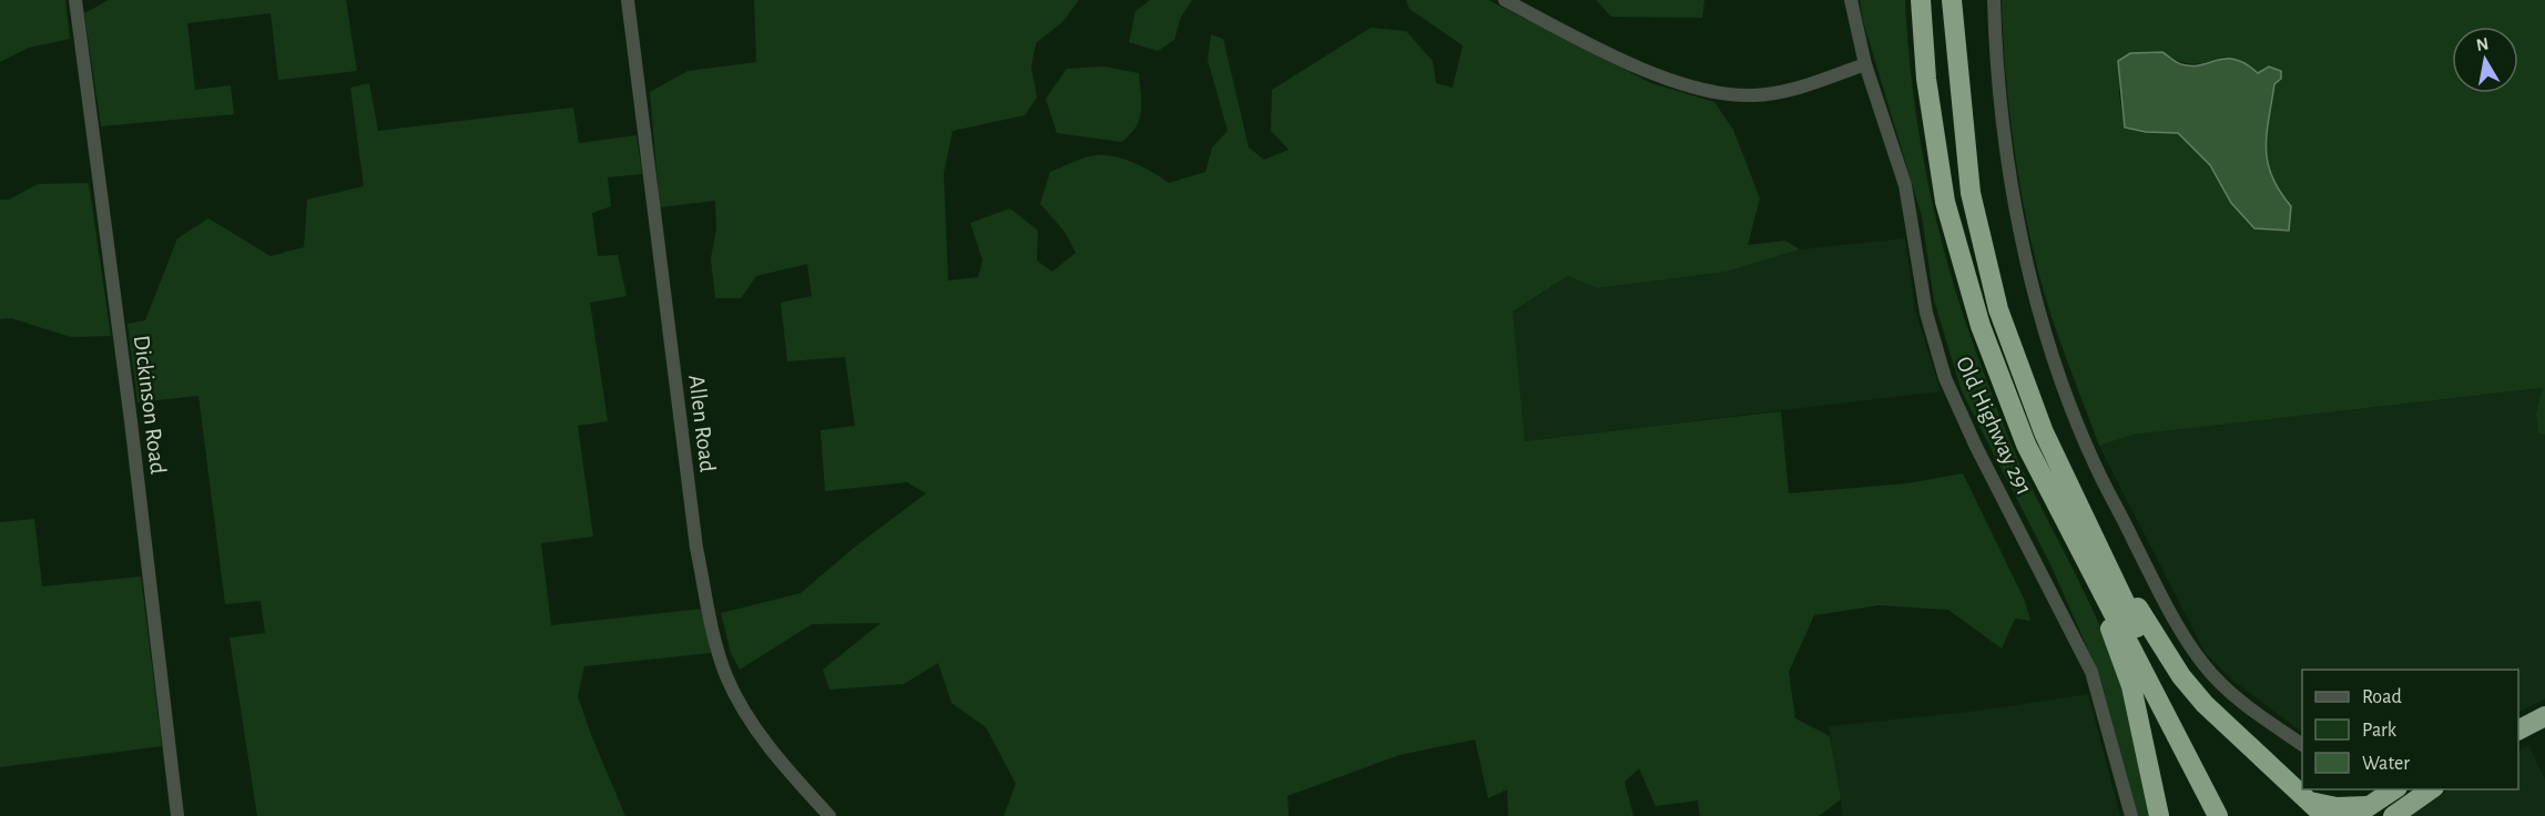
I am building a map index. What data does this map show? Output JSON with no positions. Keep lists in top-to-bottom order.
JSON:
{
  "streets": {
    "street": ["Dickinson Road", "Allen Road", "Old Highway 291"]
  },
  "legend": ["Road", "Park", "Water"],
  "north": "top"
}
